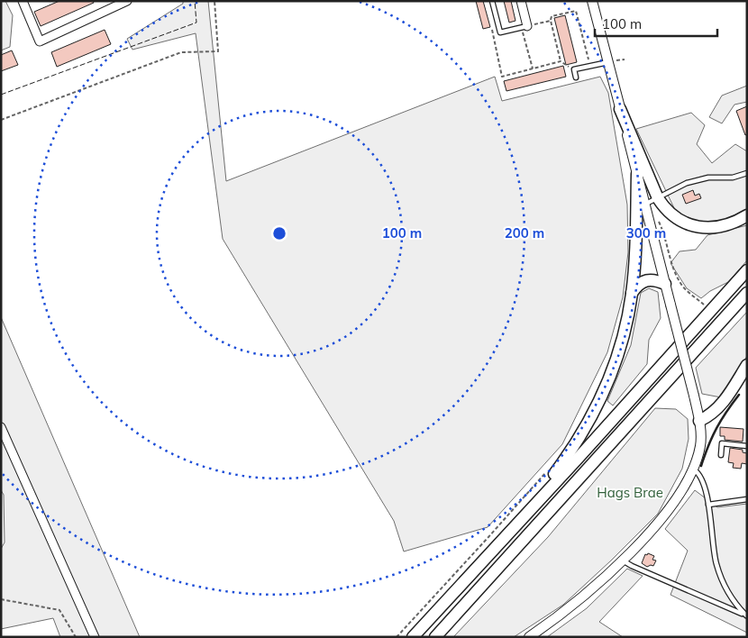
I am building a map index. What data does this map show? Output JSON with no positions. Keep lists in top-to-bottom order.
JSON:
{
  "parks": ["Hags Brae"],
  "scale_bar": "100 m",
  "rings": ["100 m", "200 m", "300 m"]
}
